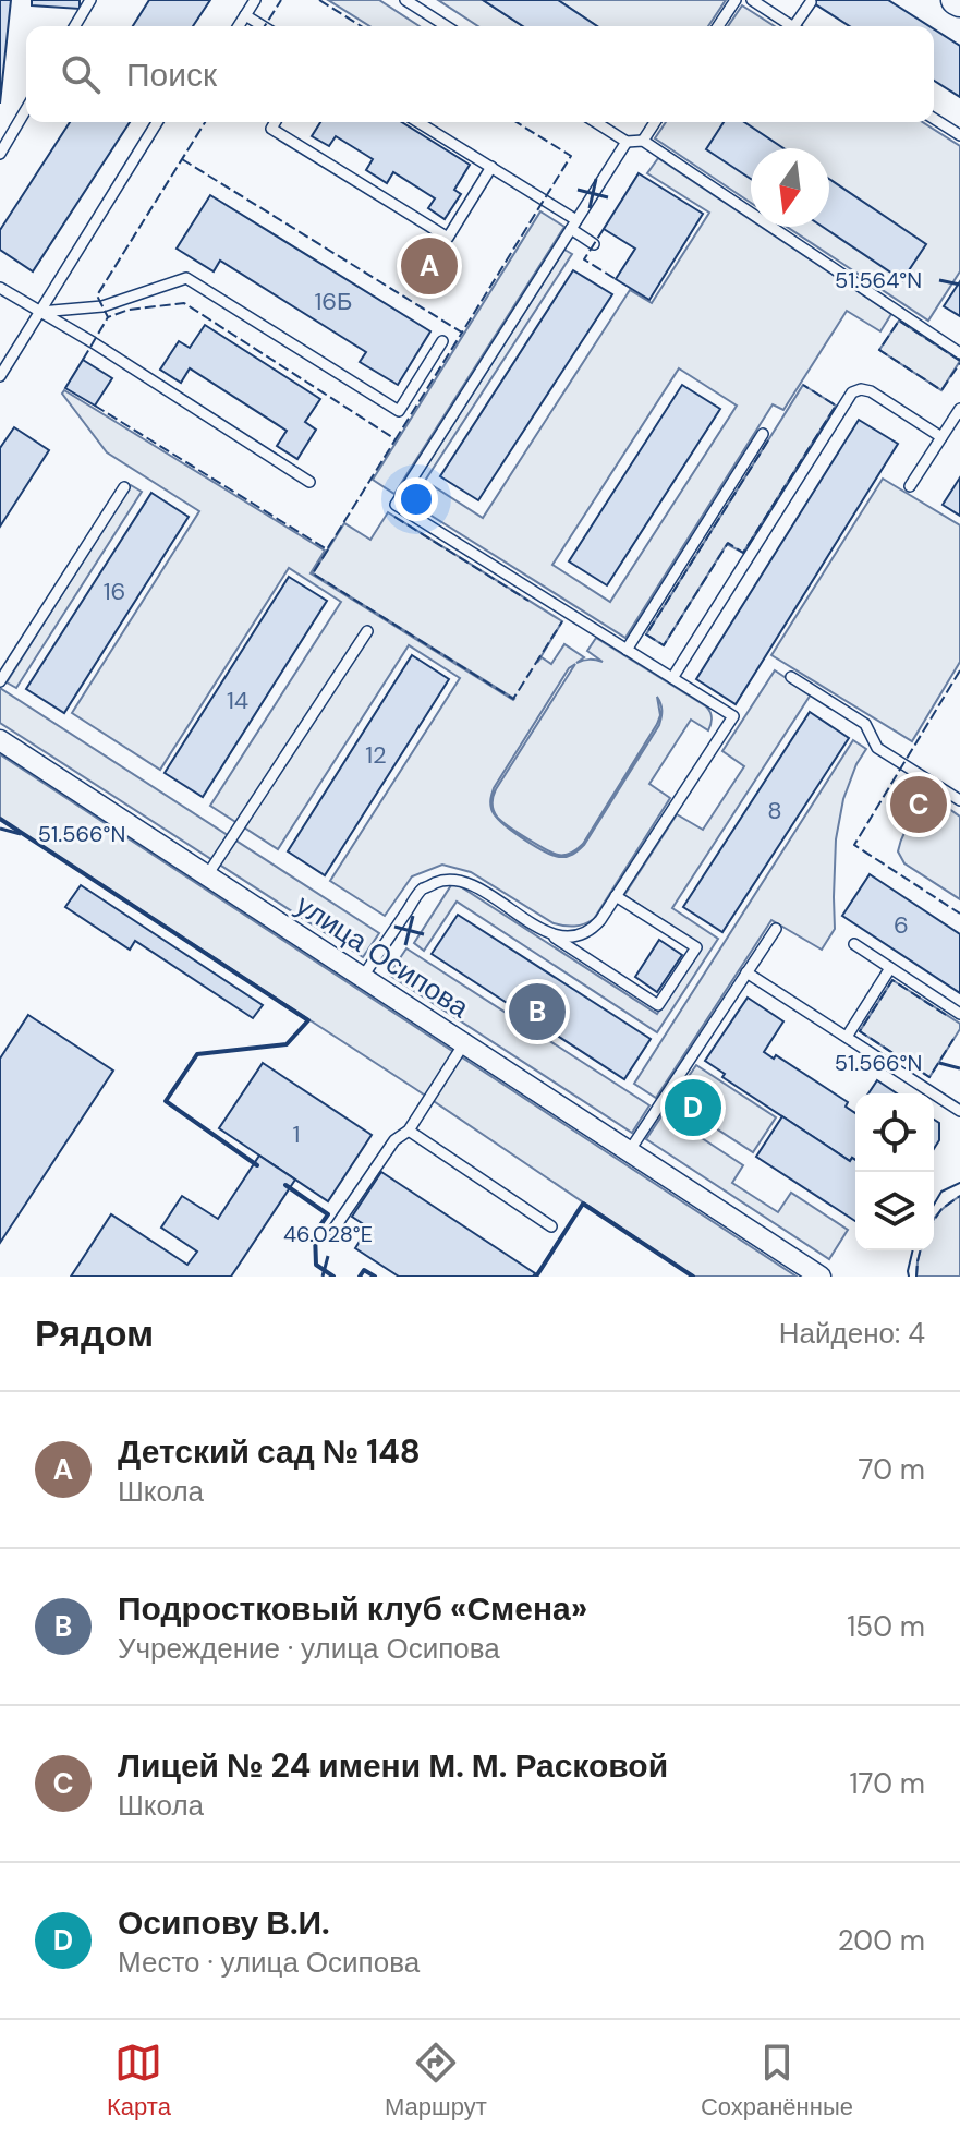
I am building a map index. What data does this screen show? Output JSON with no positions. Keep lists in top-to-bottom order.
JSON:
{
  "streets": {
    "street": ["улица Осипова"]
  },
  "house_numbers": [
    "16Б",
    "16",
    "14",
    "12",
    "8",
    "6",
    "1"
  ],
  "north": "bottom",
  "page": {
    "search": "Поиск",
    "pins": [
      "A",
      "C",
      "B",
      "D"
    ],
    "heading": ["Рядом", "Найдено: 4"],
    "list": [
      {
        "mark": "A",
        "name": "Детский сад № 148",
        "note": "Школа",
        "value": "70 m"
      },
      {
        "mark": "B",
        "name": "Подростковый клуб «Смена»",
        "note": "Учреждение · улица Осипова",
        "value": "150 m"
      },
      {
        "mark": "C",
        "name": "Лицей № 24 имени М. М. Расковой",
        "note": "Школа",
        "value": "170 m"
      },
      {
        "mark": "D",
        "name": "Осипову В.И.",
        "note": "Место · улица Осипова",
        "value": "200 m"
      }
    ],
    "nav": ["Карта", "Маршрут", "Сохранённые"]
  },
  "coordinates": ["51.564°N", "51.566°N", "46.028°E"]
}
